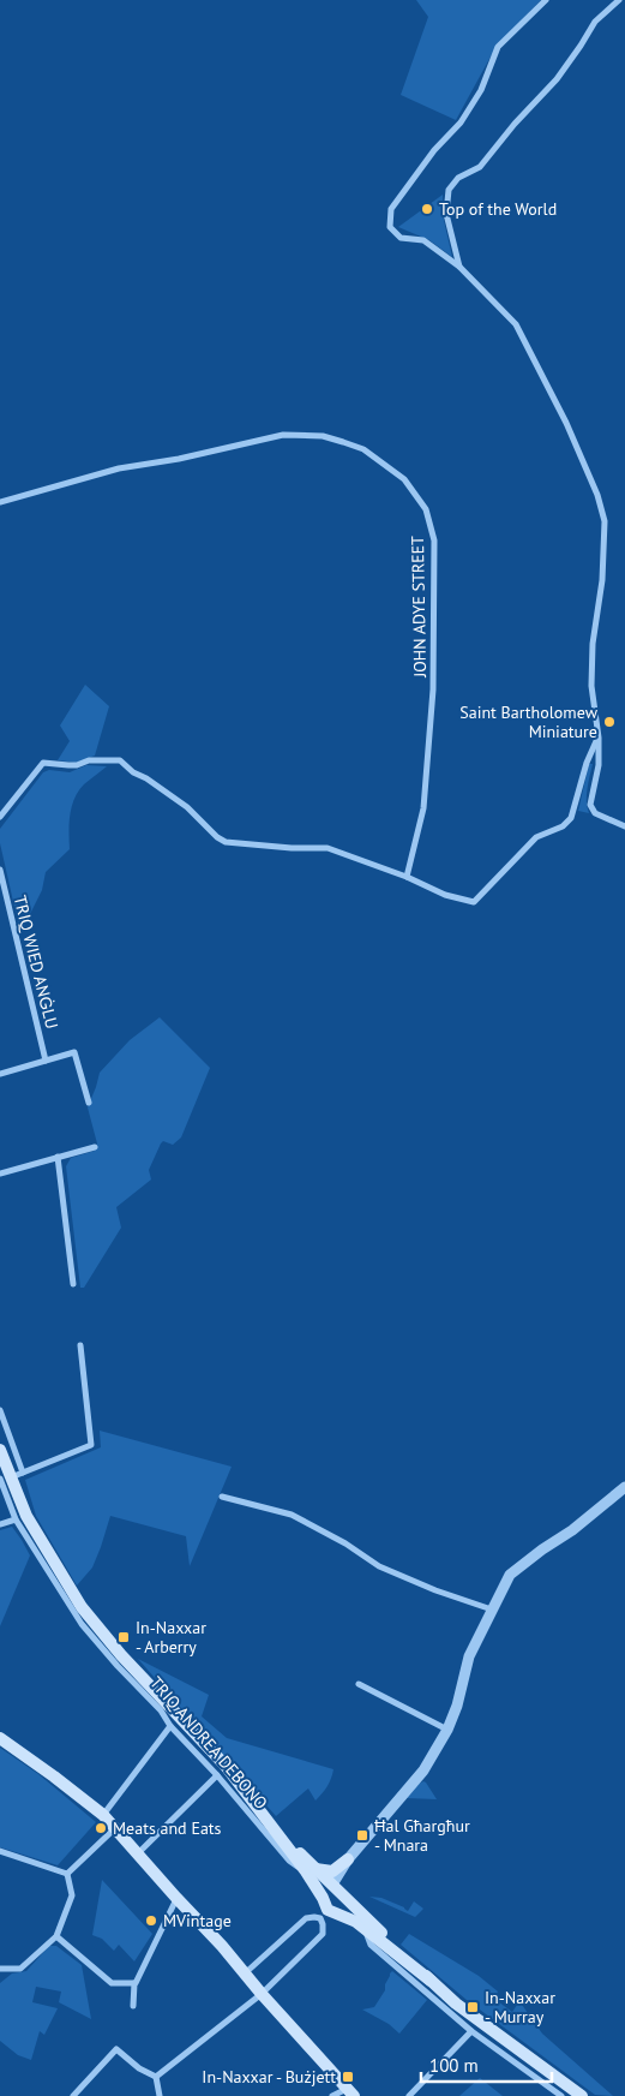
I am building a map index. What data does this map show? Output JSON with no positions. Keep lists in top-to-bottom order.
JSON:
{
  "streets": {
    "main road": ["TRIQ ANDREA DEBONO"],
    "street": ["JOHN ADYE STREET", "TRIQ WIED ANĠLU"]
  },
  "places": {
    "other": [
      "Top of the World",
      "Saint Bartholomew Miniature",
      "Meats and Eats",
      "MVintage"
    ],
    "transit": [
      "In-Naxxar - Arberry",
      "Ħal Għargħur - Mnara",
      "In-Naxxar - Murray",
      "In-Naxxar - Bużjett"
    ]
  },
  "scale_bar": "100 m"
}
